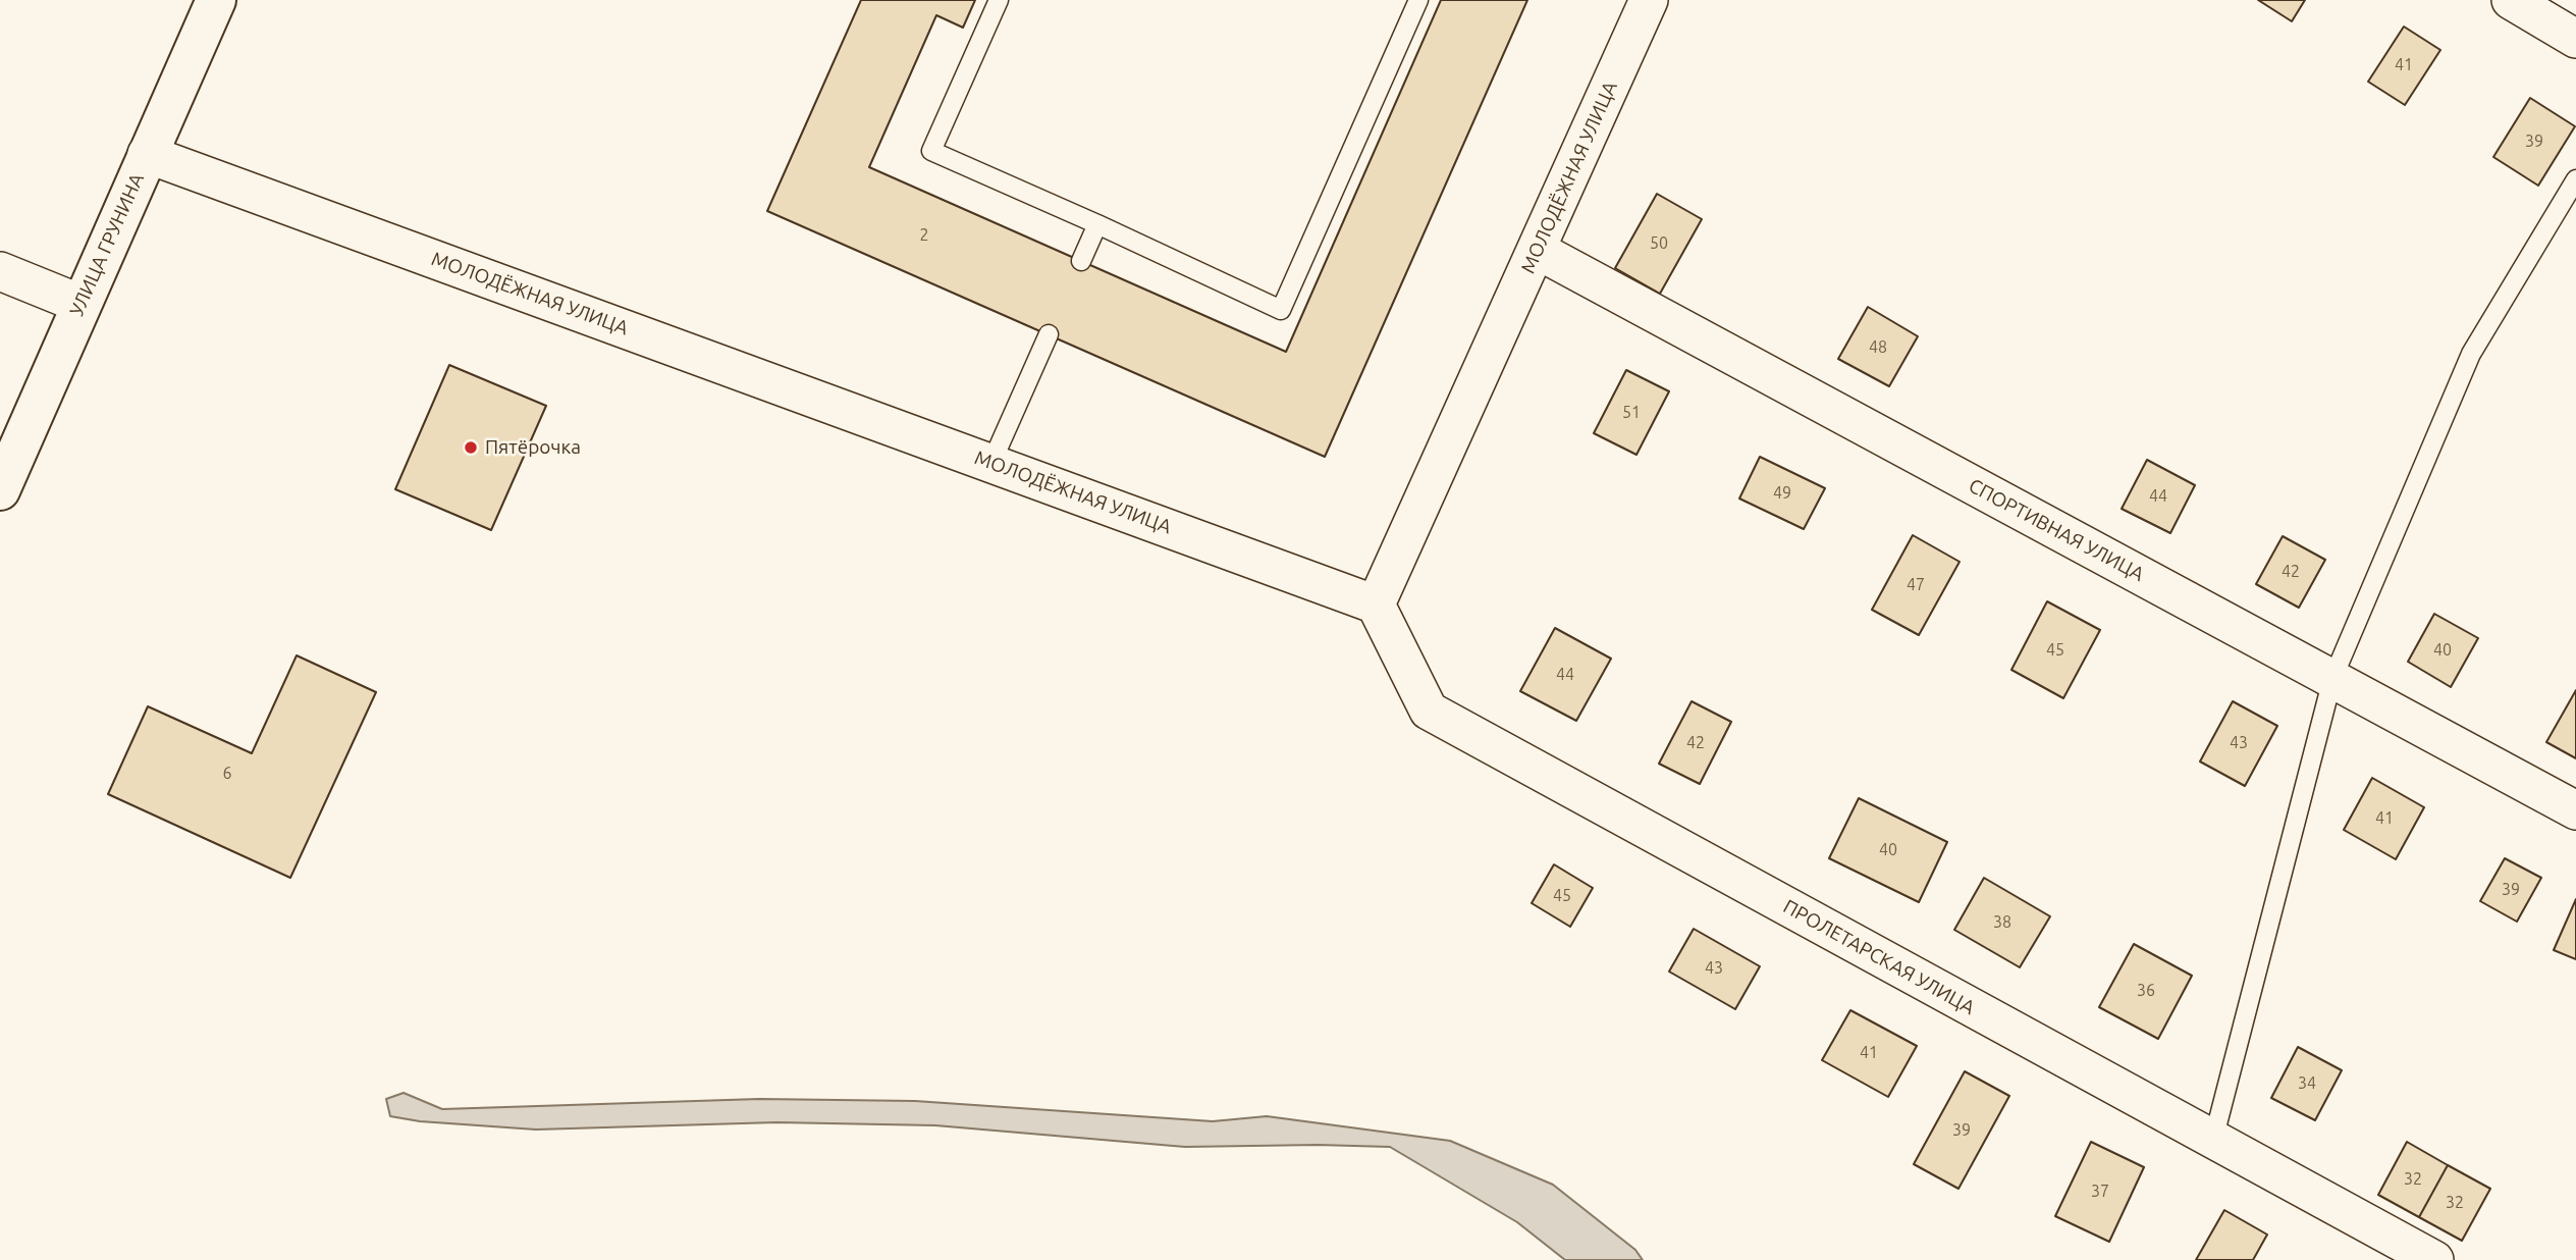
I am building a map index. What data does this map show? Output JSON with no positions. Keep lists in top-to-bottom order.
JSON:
{
  "streets": {
    "street": [
      "МОЛОДЁЖНАЯ УЛИЦА",
      "УЛИЦА ГРУНИНА",
      "СПОРТИВНАЯ УЛИЦА",
      "ПРОЛЕТАРСКАЯ УЛИЦА"
    ]
  },
  "crossings": [
    ["МОЛОДЁЖНАЯ УЛИЦА", "УЛИЦА ГРУНИНА"],
    ["МОЛОДЁЖНАЯ УЛИЦА", "СПОРТИВНАЯ УЛИЦА"],
    ["МОЛОДЁЖНАЯ УЛИЦА", "ПРОЛЕТАРСКАЯ УЛИЦА"]
  ],
  "places": ["Пятёрочка"],
  "house_numbers": [
    "41",
    "39",
    "2",
    "50",
    "48",
    "51",
    "49",
    "44",
    "42",
    "47",
    "45",
    "40",
    "44",
    "42",
    "43",
    "6",
    "41",
    "40",
    "39",
    "45",
    "38",
    "43",
    "36",
    "41",
    "34",
    "39",
    "32",
    "37",
    "32"
  ]
}
